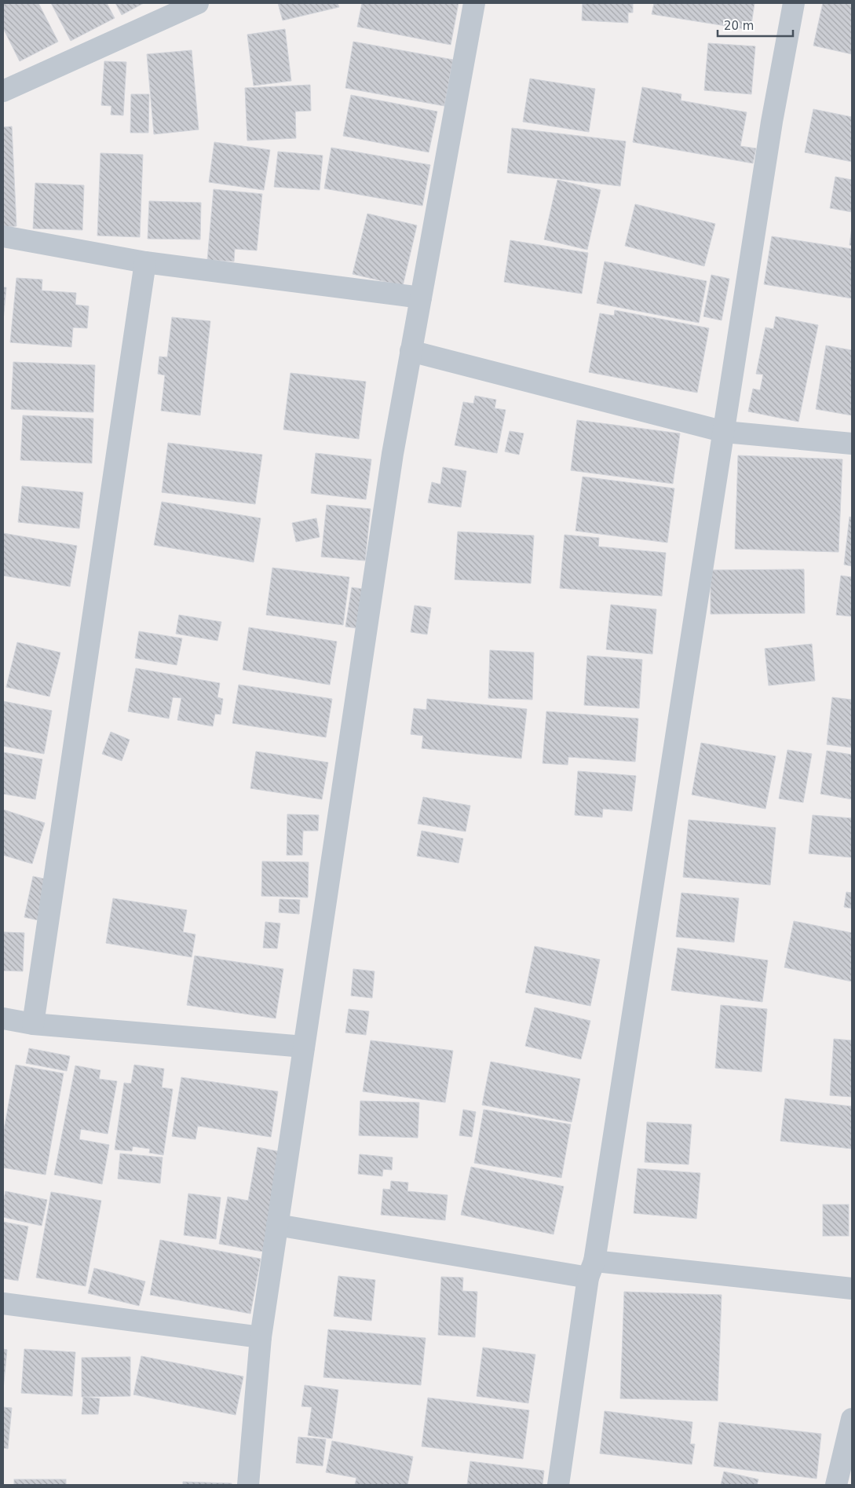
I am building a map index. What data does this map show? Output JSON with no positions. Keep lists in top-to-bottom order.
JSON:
{
  "scale_bar": "20 m"
}
